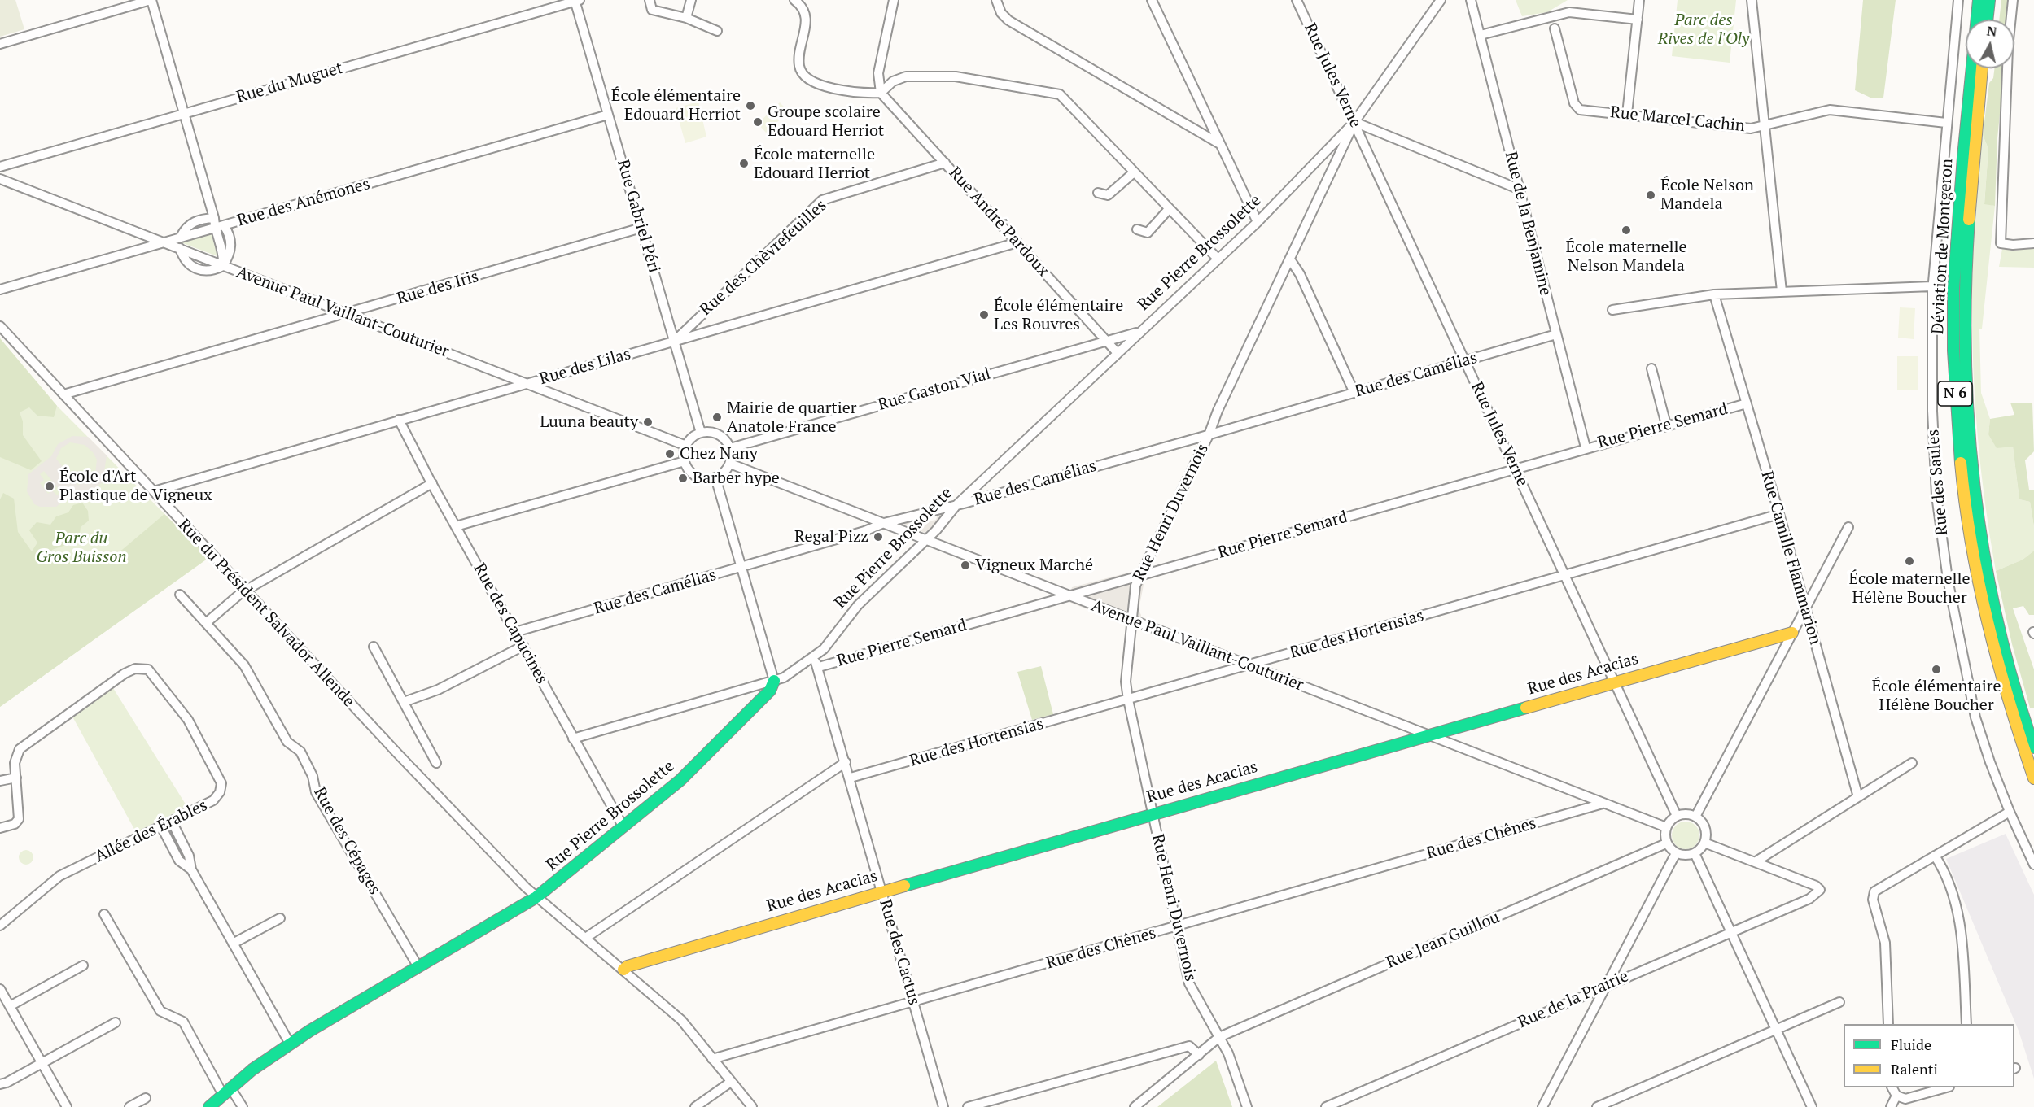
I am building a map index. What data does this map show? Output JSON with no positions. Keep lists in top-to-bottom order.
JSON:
{
  "streets": {
    "street": [
      "Rue Jules Verne",
      "Rue du Muguet",
      "Rue Marcel Cachin",
      "Rue des Anémones",
      "Rue Gabriel Péri",
      "Rue André Pardoux",
      "Rue de la Benjamine",
      "Déviation de Montgeron",
      "Rue Pierre Brossolette",
      "Rue des Chèvrefeuilles",
      "Rue des Iris",
      "Avenue Paul Vaillant-Couturier",
      "Rue des Lilas",
      "Rue des Camélias",
      "Rue Gaston Vial",
      "N 6",
      "Rue Pierre Semard",
      "Rue des Saules",
      "Rue Henri Duvernois",
      "Rue Camille Flammarion",
      "Rue du Président Salvador Allende",
      "Rue des Capucines",
      "Rue des Hortensias",
      "Rue des Acacias",
      "Allée des Érables",
      "Rue des Chênes",
      "Rue des Cépages",
      "Rue Jean Guillou",
      "Rue des Cactus",
      "Rue de la Prairie"
    ]
  },
  "crossings": [
    ["Rue Jules Verne", "Rue Pierre Brossolette"],
    ["Rue Jules Verne", "Avenue Paul Vaillant-Couturier"],
    ["Rue Jules Verne", "Rue des Camélias"],
    ["Rue Jules Verne", "Rue Pierre Semard"],
    ["Rue Jules Verne", "Rue Henri Duvernois"],
    ["Rue Jules Verne", "Rue des Hortensias"],
    ["Rue Jules Verne", "Rue des Acacias"],
    ["Rue Jules Verne", "Rue Jean Guillou"],
    ["Rue du Muguet", "Rue Gabriel Péri"],
    ["Rue Marcel Cachin", "Rue des Saules"],
    ["Rue des Anémones", "Rue Gabriel Péri"],
    ["Rue des Anémones", "Avenue Paul Vaillant-Couturier"],
    ["Rue Gabriel Péri", "Rue des Chèvrefeuilles"],
    ["Rue Gabriel Péri", "Rue des Iris"],
    ["Rue Gabriel Péri", "Avenue Paul Vaillant-Couturier"],
    ["Rue Gabriel Péri", "Rue des Lilas"],
    ["Rue Gabriel Péri", "Rue Gaston Vial"],
    ["Rue André Pardoux", "Rue Pierre Brossolette"],
    ["Rue André Pardoux", "Rue des Chèvrefeuilles"],
    ["Rue André Pardoux", "Rue des Lilas"],
    ["Rue André Pardoux", "Rue Gaston Vial"],
    ["Rue de la Benjamine", "Rue des Camélias"],
    ["Rue de la Benjamine", "Rue Pierre Semard"],
    ["Rue Pierre Brossolette", "Avenue Paul Vaillant-Couturier"],
    ["Rue Pierre Brossolette", "Rue des Camélias"],
    ["Rue Pierre Brossolette", "Rue Gaston Vial"],
    ["Rue Pierre Brossolette", "Rue Henri Duvernois"],
    ["Rue Pierre Brossolette", "Rue du Président Salvador Allende"],
    ["Rue Pierre Brossolette", "Rue des Capucines"],
    ["Rue Pierre Brossolette", "Rue des Cépages"],
    ["Rue Pierre Brossolette", "Rue des Cactus"],
    ["Rue des Chèvrefeuilles", "Rue des Lilas"],
    ["Rue des Iris", "Avenue Paul Vaillant-Couturier"],
    ["Rue des Iris", "Rue du Président Salvador Allende"],
    ["Avenue Paul Vaillant-Couturier", "Rue des Lilas"],
    ["Avenue Paul Vaillant-Couturier", "Rue des Camélias"],
    ["Avenue Paul Vaillant-Couturier", "Rue Gaston Vial"],
    ["Avenue Paul Vaillant-Couturier", "Rue Pierre Semard"],
    ["Avenue Paul Vaillant-Couturier", "Rue Henri Duvernois"],
    ["Avenue Paul Vaillant-Couturier", "Rue des Hortensias"],
    ["Avenue Paul Vaillant-Couturier", "Rue des Acacias"],
    ["Avenue Paul Vaillant-Couturier", "Rue des Chênes"],
    ["Avenue Paul Vaillant-Couturier", "Rue Jean Guillou"],
    ["Rue des Lilas", "Rue du Président Salvador Allende"],
    ["Rue des Lilas", "Rue des Capucines"],
    ["Rue des Camélias", "Rue Henri Duvernois"],
    ["Rue des Camélias", "Rue des Capucines"],
    ["Rue Pierre Semard", "Rue Henri Duvernois"],
    ["Rue Pierre Semard", "Rue Camille Flammarion"],
    ["Rue Pierre Semard", "Rue des Cactus"],
    ["Rue Henri Duvernois", "Rue des Hortensias"],
    ["Rue Henri Duvernois", "Rue des Acacias"],
    ["Rue Henri Duvernois", "Rue des Chênes"],
    ["Rue Henri Duvernois", "Rue Jean Guillou"],
    ["Rue Camille Flammarion", "Rue des Hortensias"],
    ["Rue du Président Salvador Allende", "Rue des Acacias"],
    ["Rue du Président Salvador Allende", "Rue des Chênes"],
    ["Rue des Hortensias", "Rue des Cactus"],
    ["Rue des Acacias", "Rue des Cactus"],
    ["Rue des Chênes", "Rue des Cactus"]
  ],
  "parks": ["Parc des Rives de l'Oly", "Parc du Gros Buisson"],
  "places": [
    "École élémentaire Edouard Herriot",
    "Groupe scolaire Edouard Herriot",
    "École maternelle Edouard Herriot",
    "École Nelson Mandela",
    "École maternelle Nelson Mandela",
    "École élémentaire Les Rouvres",
    "Mairie de quartier Anatole France",
    "Luuna beauty",
    "Chez Nany",
    "Barber hype",
    "École d'Art Plastique de Vigneux",
    "Regal Pizz",
    "École maternelle Hélène Boucher",
    "Vigneux Marché",
    "École élémentaire Hélène Boucher"
  ],
  "legend": ["Fluide", "Ralenti"],
  "north": "top"
}
